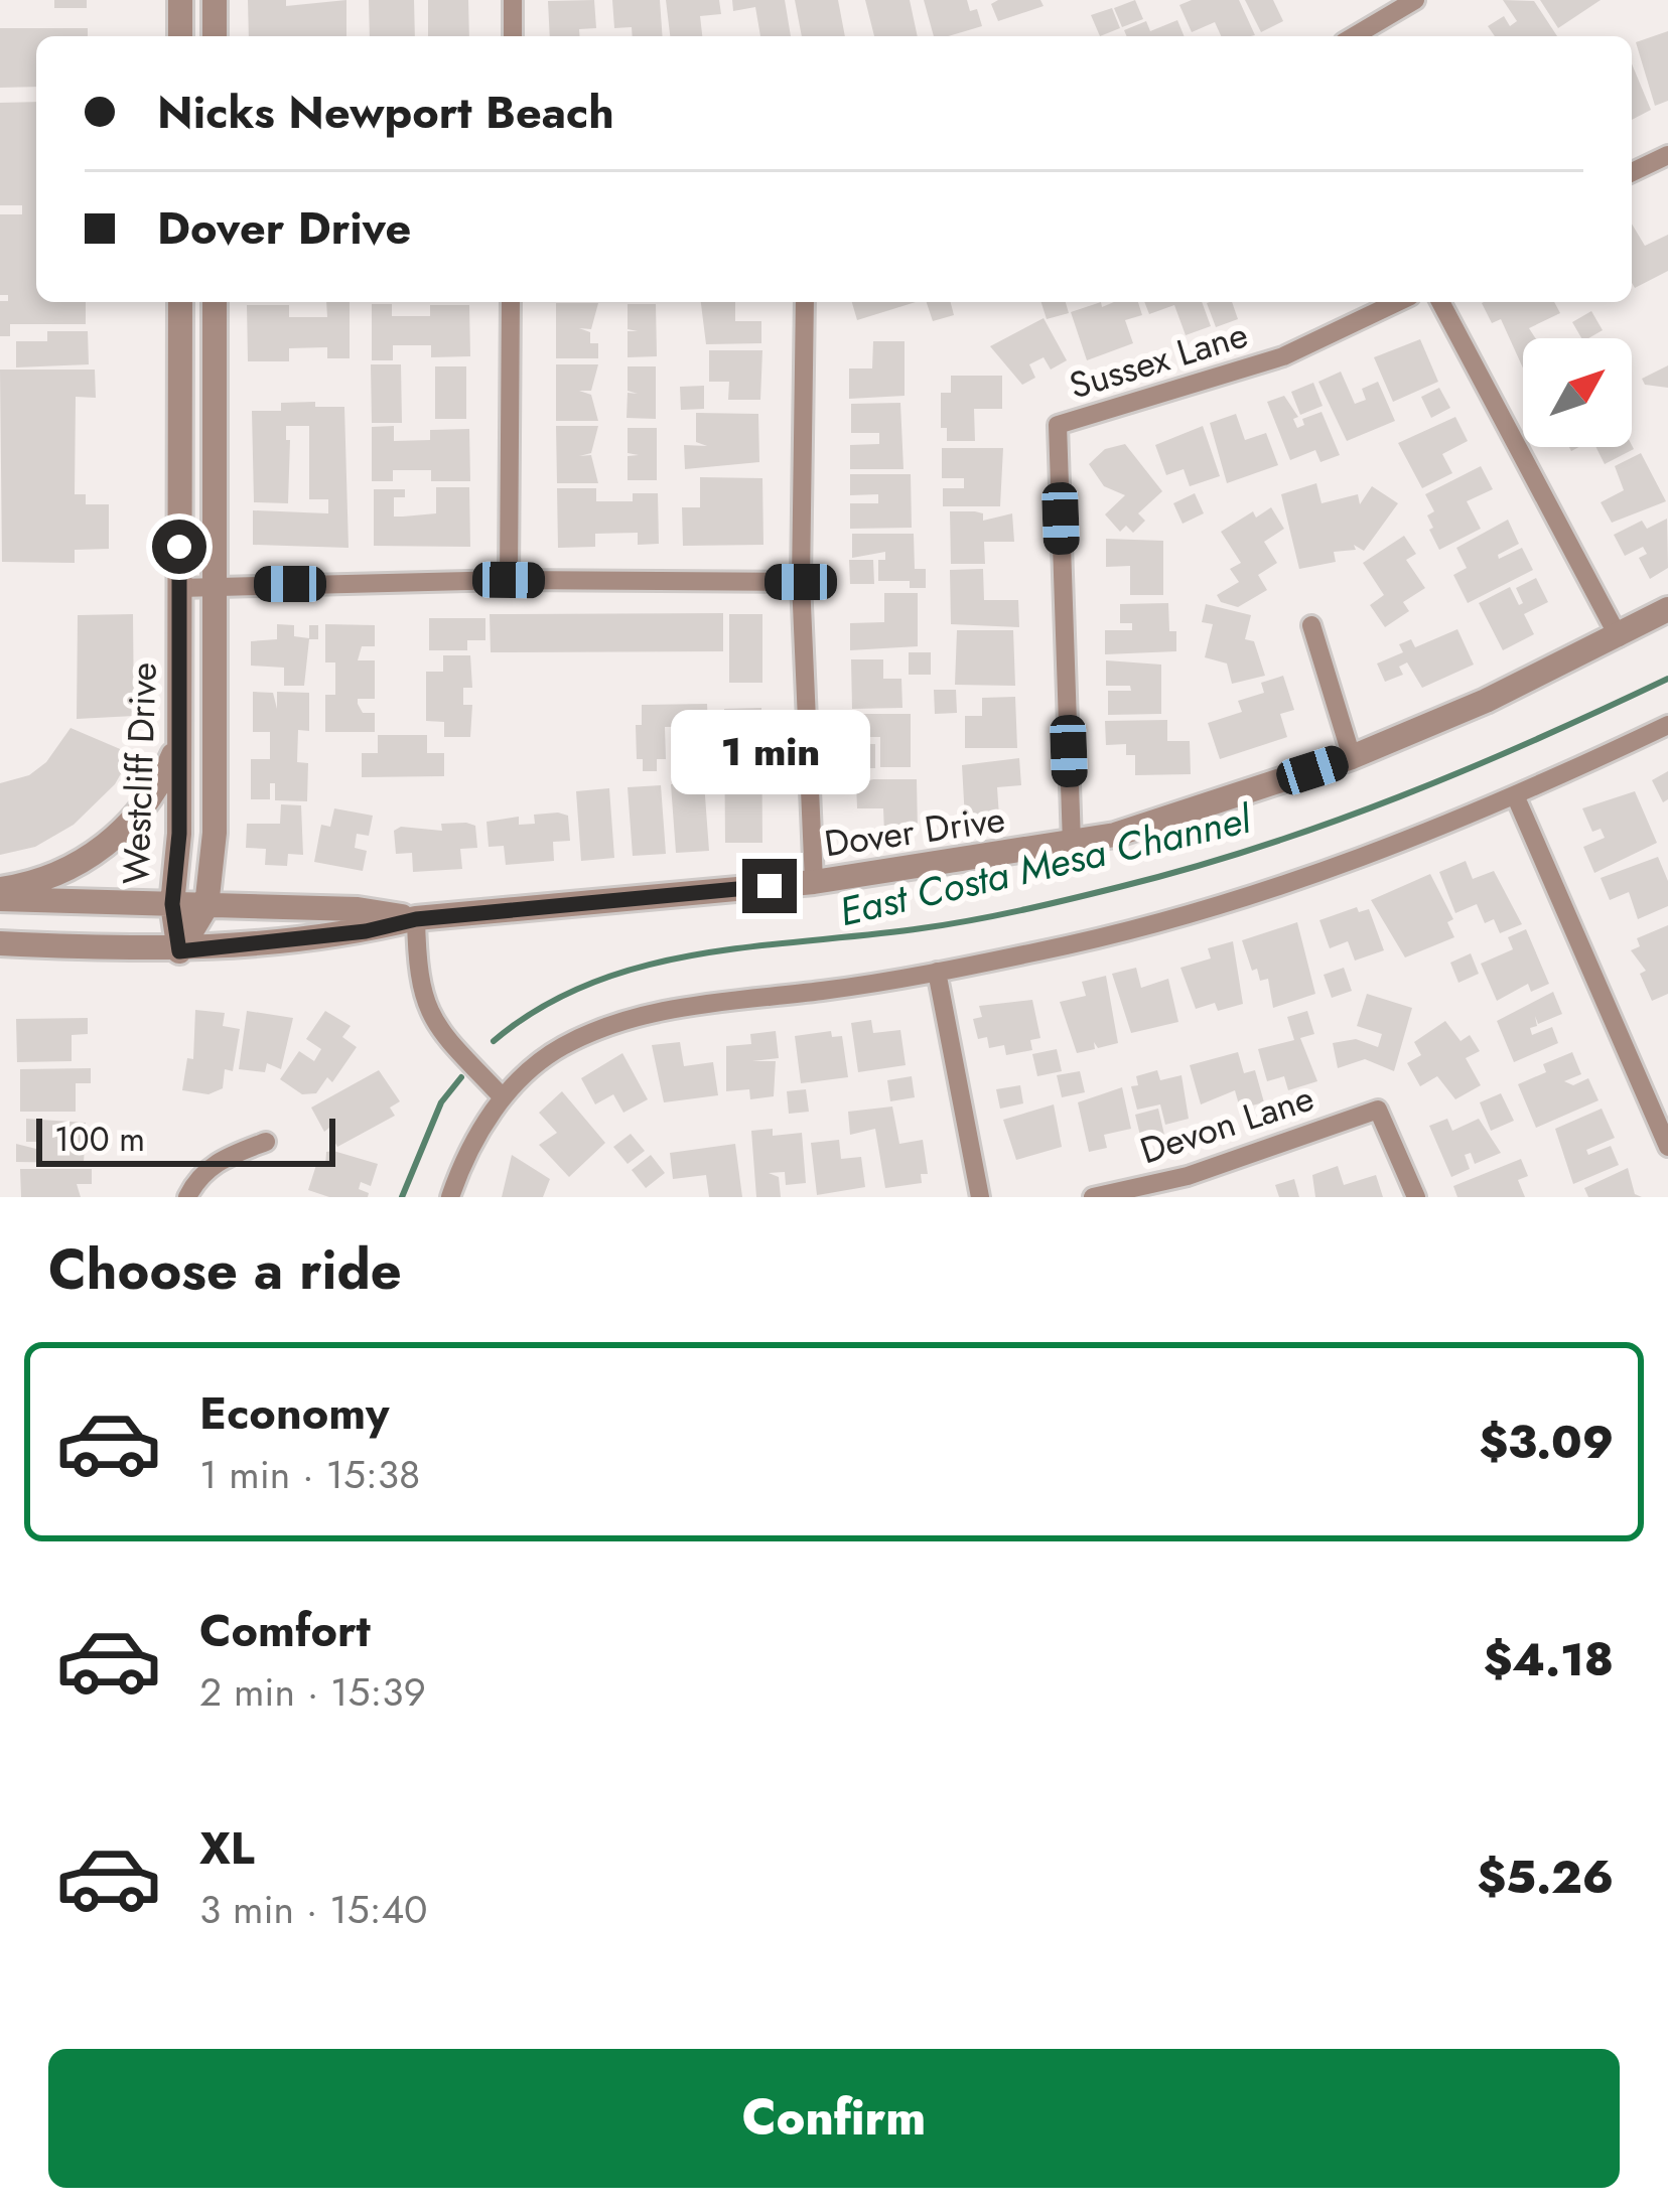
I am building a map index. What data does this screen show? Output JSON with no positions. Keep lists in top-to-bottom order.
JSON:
{
  "streets": {
    "street": [
      "Sussex Lane",
      "Westcliff Drive",
      "Dover Drive",
      "Devon Lane"
    ]
  },
  "crossings": [
    ["Sussex Lane", "Dover Drive"],
    ["Westcliff Drive", "Dover Drive"]
  ],
  "water": ["East Costa Mesa Channel"],
  "scale_bar": "100 m",
  "north": "top right",
  "page": {
    "banner": ["Nicks Newport Beach", "Dover Drive"],
    "bubble": "1 min",
    "scale": "100 m",
    "heading": "Choose a ride",
    "list": [
      {
        "name": "Economy",
        "note": "1 min · 15:38",
        "value": "$3.09"
      },
      {
        "name": "Comfort",
        "note": "2 min · 15:39",
        "value": "$4.18"
      },
      {
        "name": "XL",
        "note": "3 min · 15:40",
        "value": "$5.26"
      }
    ],
    "buttons": "Confirm"
  }
}
